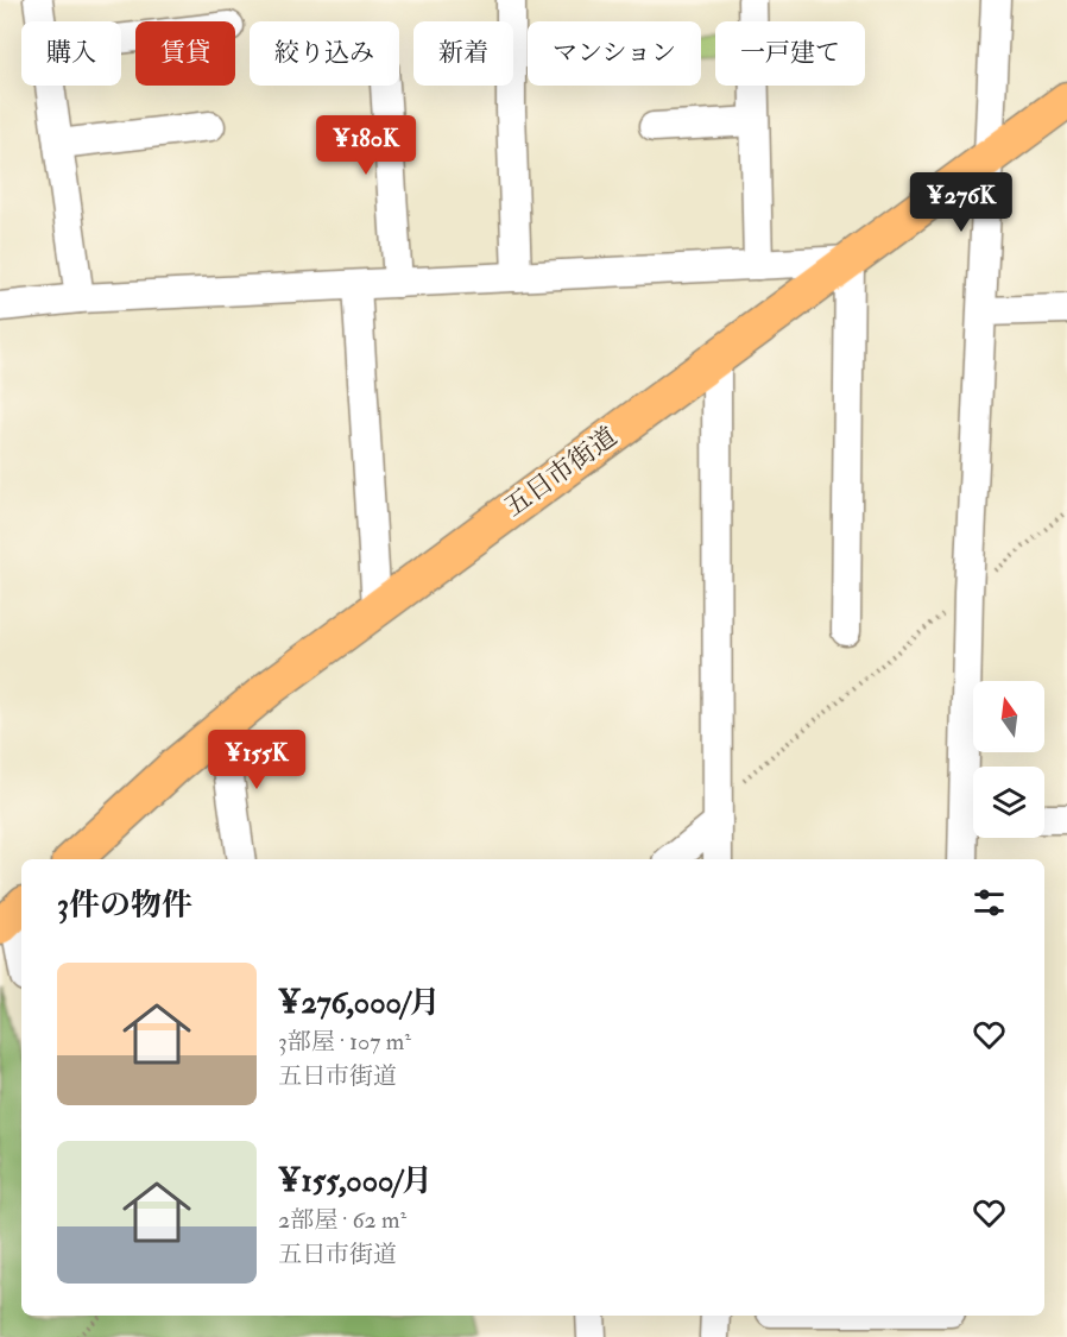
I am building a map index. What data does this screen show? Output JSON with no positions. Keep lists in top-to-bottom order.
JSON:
{
  "streets": {
    "main road": ["五日市街道"]
  },
  "north": "top",
  "page": {
    "chip": [
      "購入",
      "賃貸",
      "絞り込み",
      "新着",
      "マンション",
      "一戸建て"
    ],
    "price": ["¥180K", "¥276K", "¥155K"],
    "heading": "3件の物件",
    "list": [
      {
        "name": "¥276,000/月",
        "note": "3部屋 · 107 m² · 五日市街道"
      },
      {
        "name": "¥155,000/月",
        "note": "2部屋 · 62 m² · 五日市街道"
      }
    ]
  }
}
